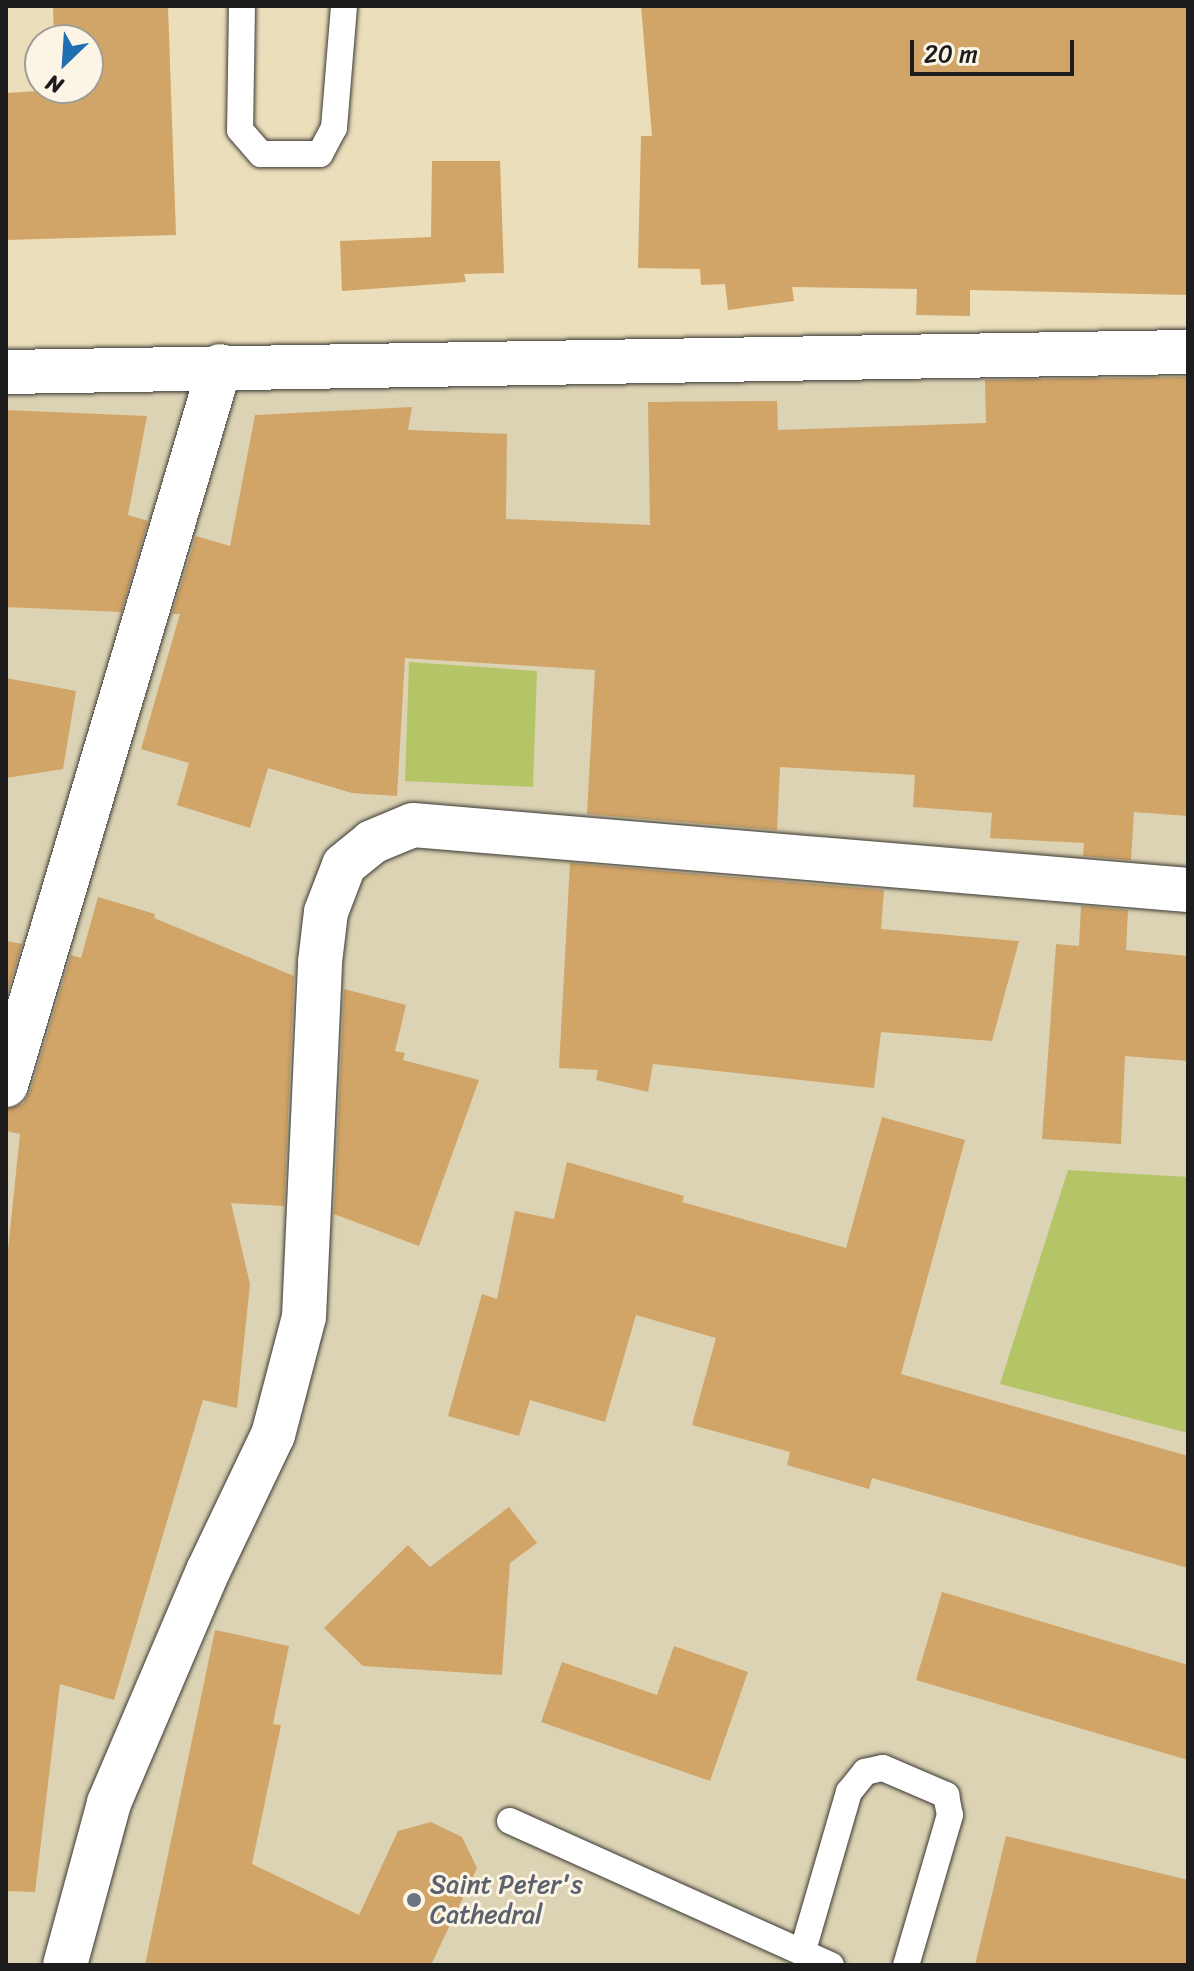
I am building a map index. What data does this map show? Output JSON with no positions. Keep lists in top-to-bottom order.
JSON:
{
  "places": ["Saint Peter's Cathedral"],
  "scale_bar": "20 m",
  "north": "bottom left"
}
